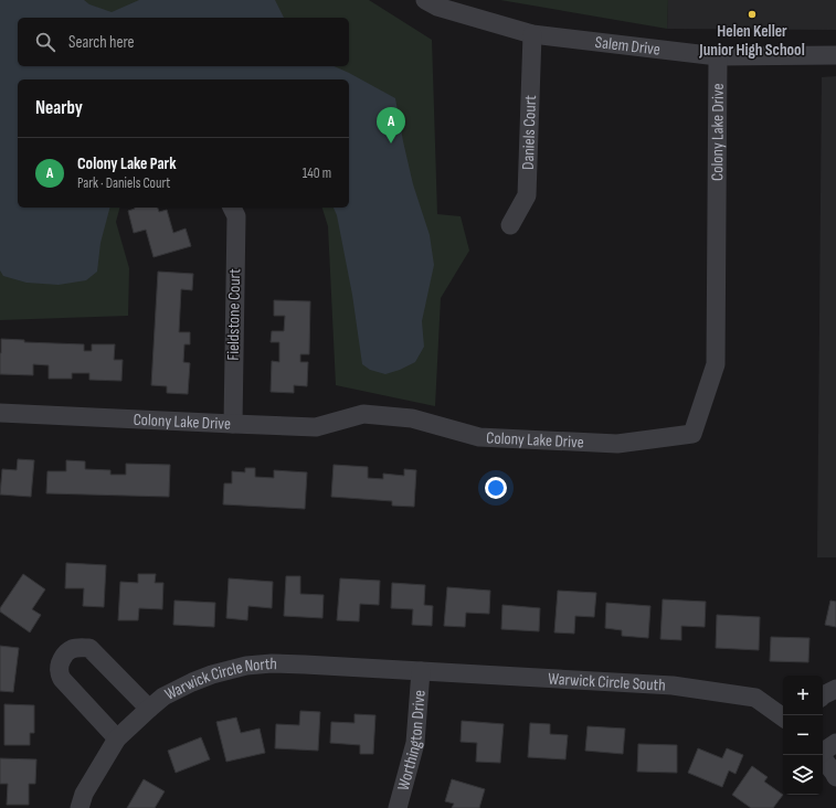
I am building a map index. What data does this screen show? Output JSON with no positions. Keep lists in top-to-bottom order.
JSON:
{
  "streets": {
    "street": [
      "Salem Drive",
      "Daniels Court",
      "Colony Lake Drive",
      "Fieldstone Court",
      "Warwick Circle North",
      "Warwick Circle South",
      "Worthington Drive"
    ]
  },
  "crossings": [
    ["Salem Drive", "Daniels Court"],
    ["Salem Drive", "Colony Lake Drive"],
    ["Colony Lake Drive", "Fieldstone Court"],
    ["Warwick Circle North", "Warwick Circle South"],
    ["Warwick Circle North", "Worthington Drive"],
    ["Warwick Circle South", "Worthington Drive"]
  ],
  "places": ["Helen Keller Junior High School"],
  "page": {
    "search": "Search here",
    "heading": "Nearby",
    "pins": "A",
    "list": [
      {
        "mark": "A",
        "name": "Colony Lake Park",
        "note": "Park · Daniels Court",
        "value": "140 m"
      }
    ],
    "map_buttons": ["+", "−"]
  }
}
